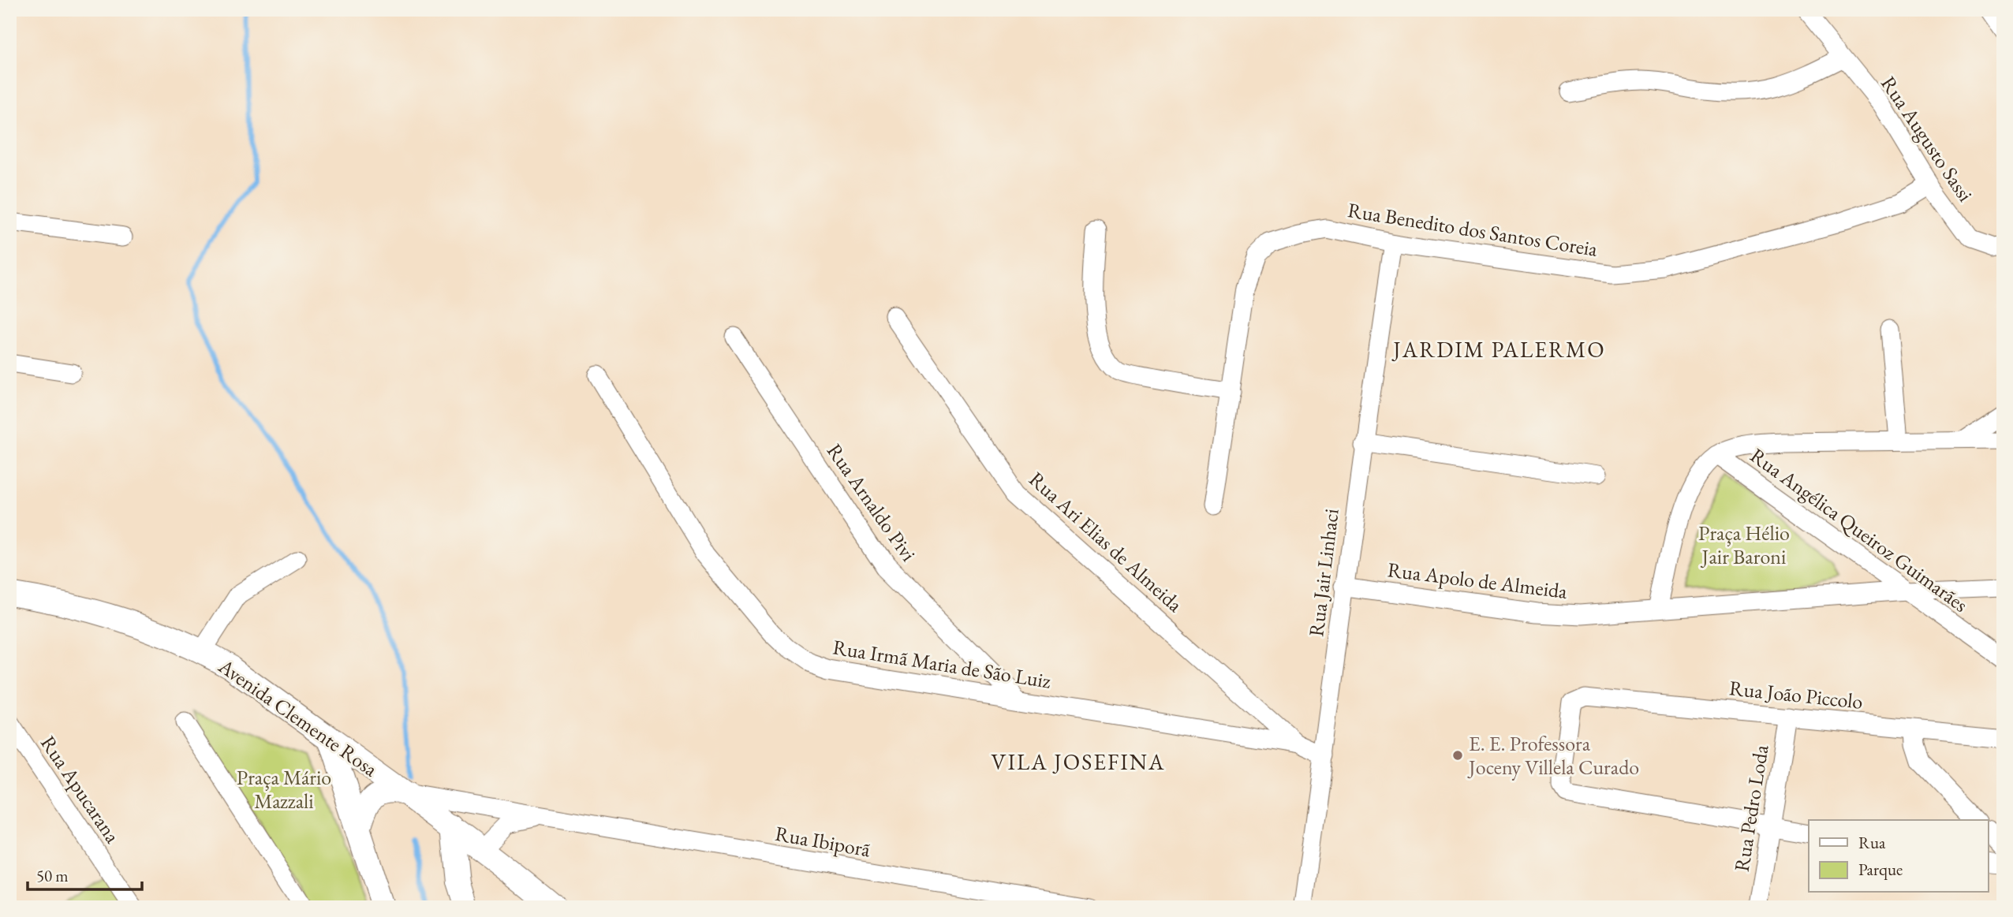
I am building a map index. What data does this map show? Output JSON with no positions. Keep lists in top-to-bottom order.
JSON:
{
  "streets": {
    "main road": ["Avenida Clemente Rosa"],
    "street": [
      "Rua Augusto Sassi",
      "Rua Benedito dos Santos Coreia",
      "Rua Arnaldo Pivi",
      "Rua Angélica Queiroz Guimarães",
      "Rua Ari Elias de Almeida",
      "Rua Jair Linhaci",
      "Rua Apolo de Almeida",
      "Rua Irmã Maria de São Luiz",
      "Rua João Piccolo",
      "Rua Apucarana",
      "Rua Pedro Loda",
      "Rua Ibiporã"
    ]
  },
  "crossings": [
    ["Rua Augusto Sassi", "Rua Benedito dos Santos Coreia"],
    ["Rua Benedito dos Santos Coreia", "Rua Jair Linhaci"],
    ["Rua Arnaldo Pivi", "Rua Irmã Maria de São Luiz"],
    ["Rua Angélica Queiroz Guimarães", "Rua Apolo de Almeida"],
    ["Rua Ari Elias de Almeida", "Rua Irmã Maria de São Luiz"],
    ["Rua Jair Linhaci", "Rua Apolo de Almeida"],
    ["Rua Jair Linhaci", "Rua Irmã Maria de São Luiz"],
    ["Rua João Piccolo", "Rua Pedro Loda"],
    ["Avenida Clemente Rosa", "Rua Ibiporã"]
  ],
  "districts": ["JARDIM PALERMO", "VILA JOSEFINA"],
  "parks": ["Praça Hélio Jair Baroni", "Praça Mário Mazzali"],
  "places": ["E. E. Professora Joceny Villela Curado"],
  "legend": ["Rua", "Parque"],
  "scale_bar": "50 m"
}
